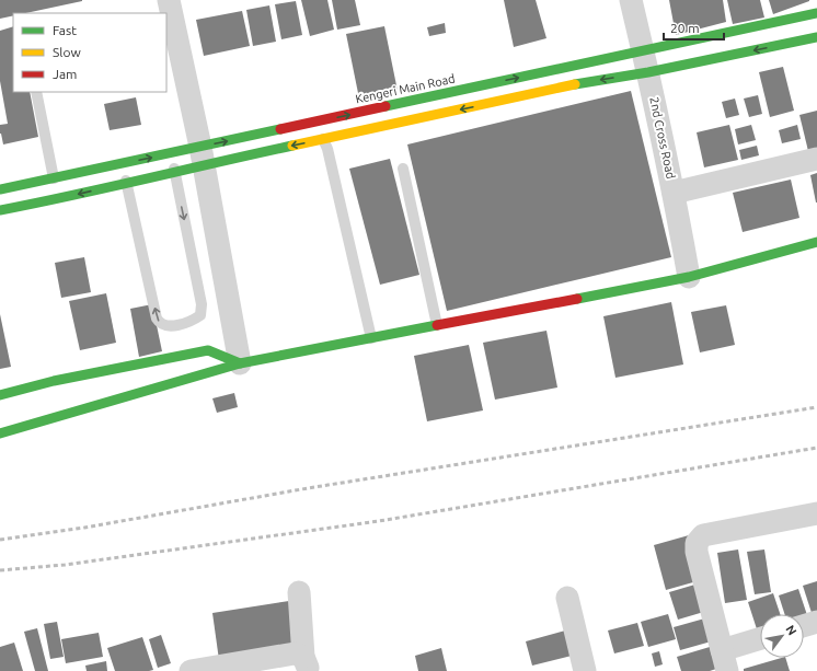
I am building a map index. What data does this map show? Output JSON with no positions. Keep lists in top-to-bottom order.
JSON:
{
  "streets": {
    "main road": ["Kengeri Main Road"],
    "street": ["2nd Cross Road"]
  },
  "crossings": [
    ["Kengeri Main Road", "2nd Cross Road"]
  ],
  "legend": ["Fast", "Slow", "Jam"],
  "scale_bar": "20 m",
  "north": "top right"
}
